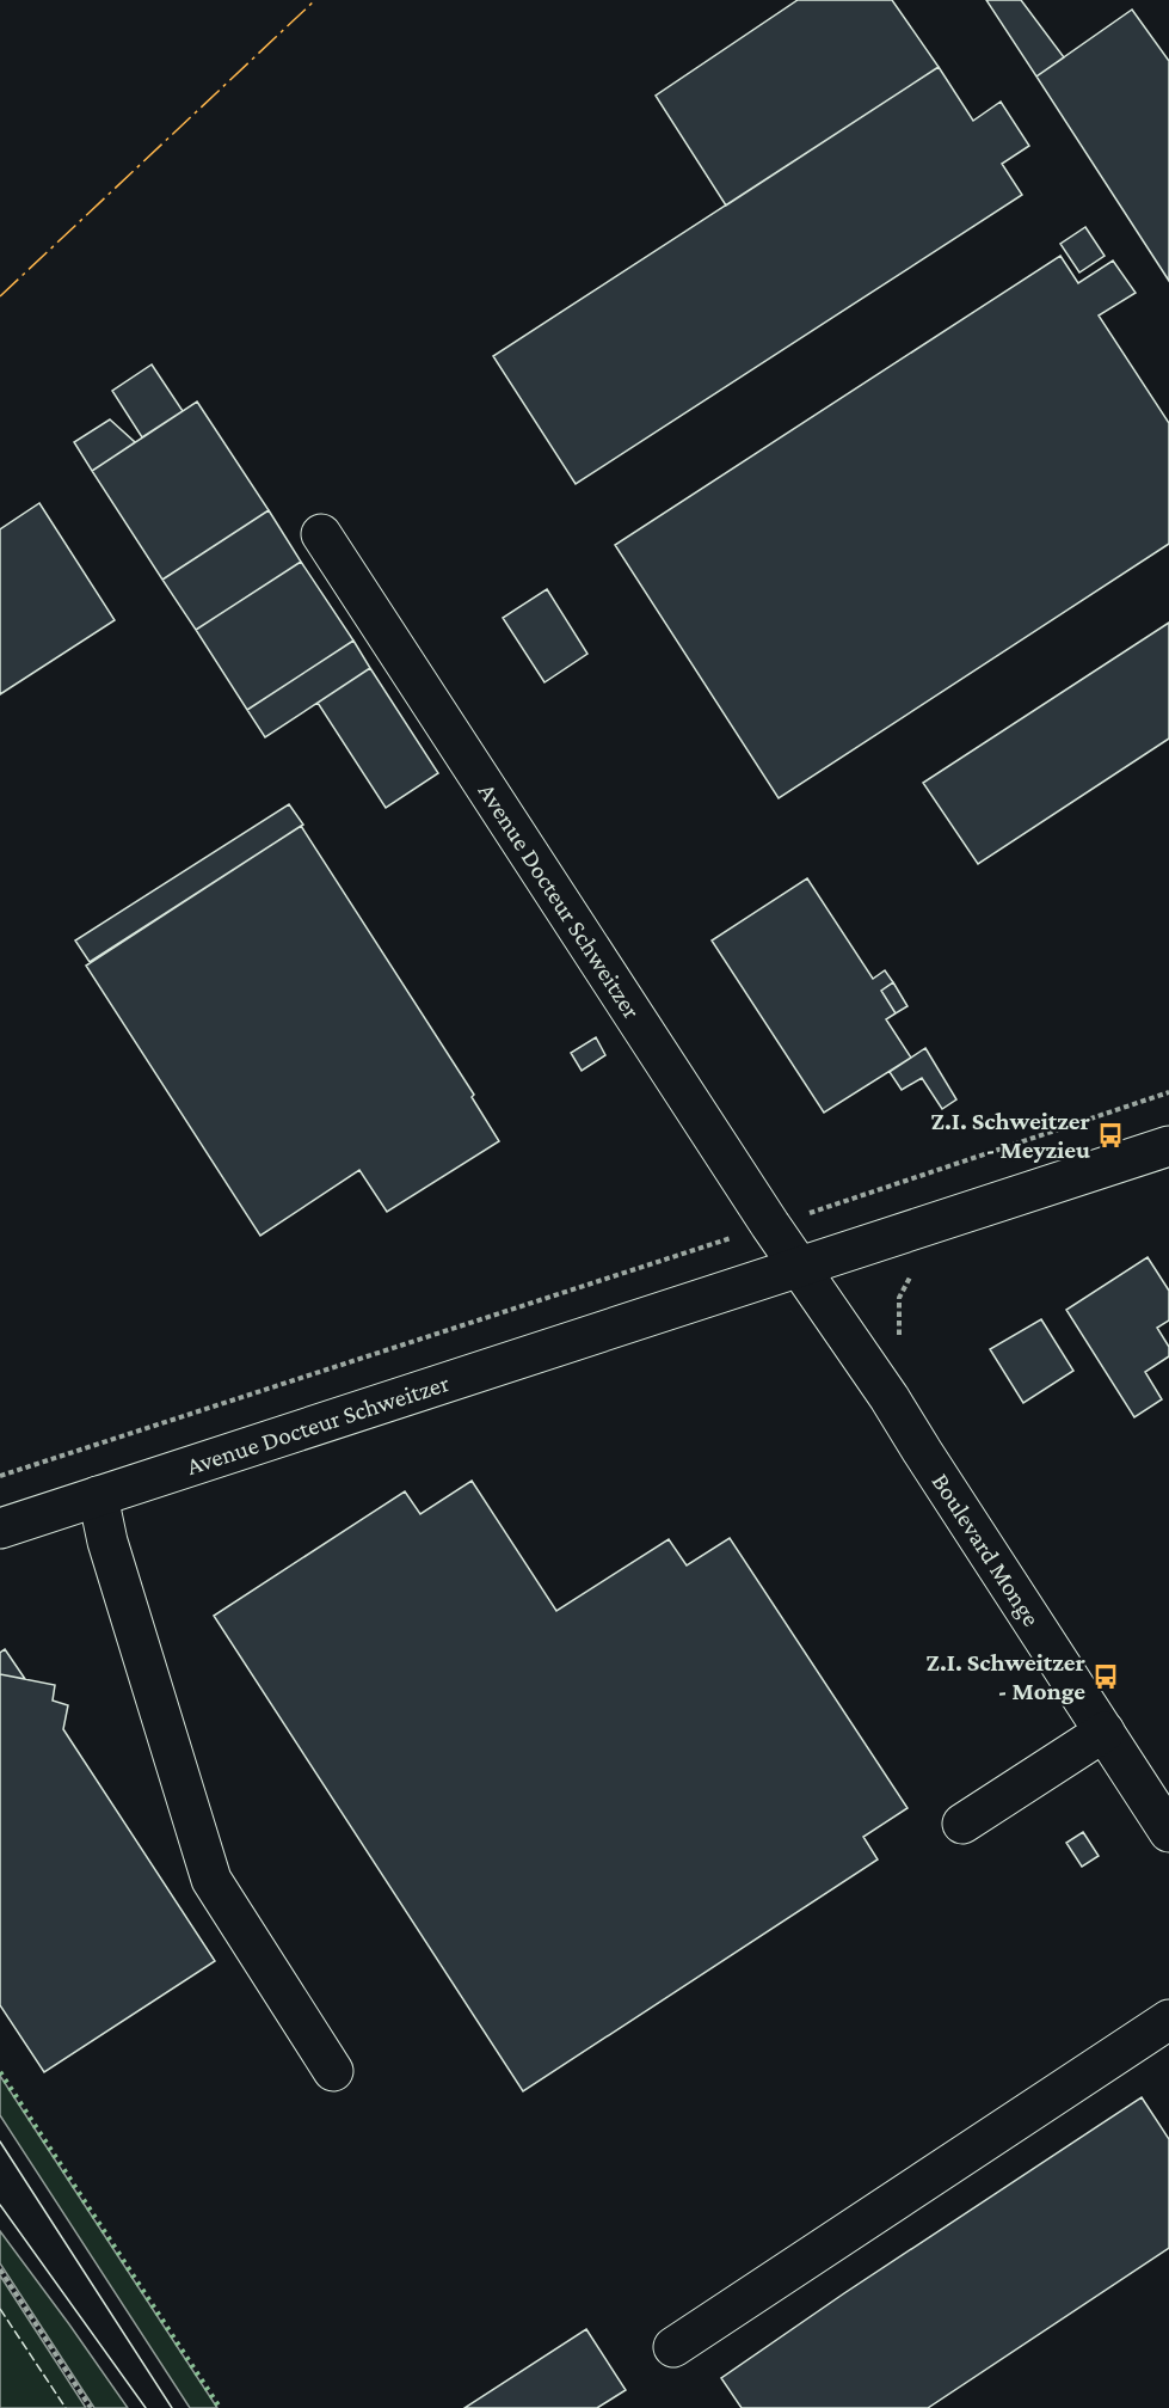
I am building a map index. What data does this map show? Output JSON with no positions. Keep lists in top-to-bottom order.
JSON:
{
  "streets": {
    "street": ["Avenue Docteur Schweitzer", "Boulevard Monge"]
  },
  "crossings": [
    ["Avenue Docteur Schweitzer", "Boulevard Monge"]
  ],
  "places": {
    "bus stop": ["Z.I. Schweitzer - Meyzieu", "Z.I. Schweitzer - Monge"]
  }
}
